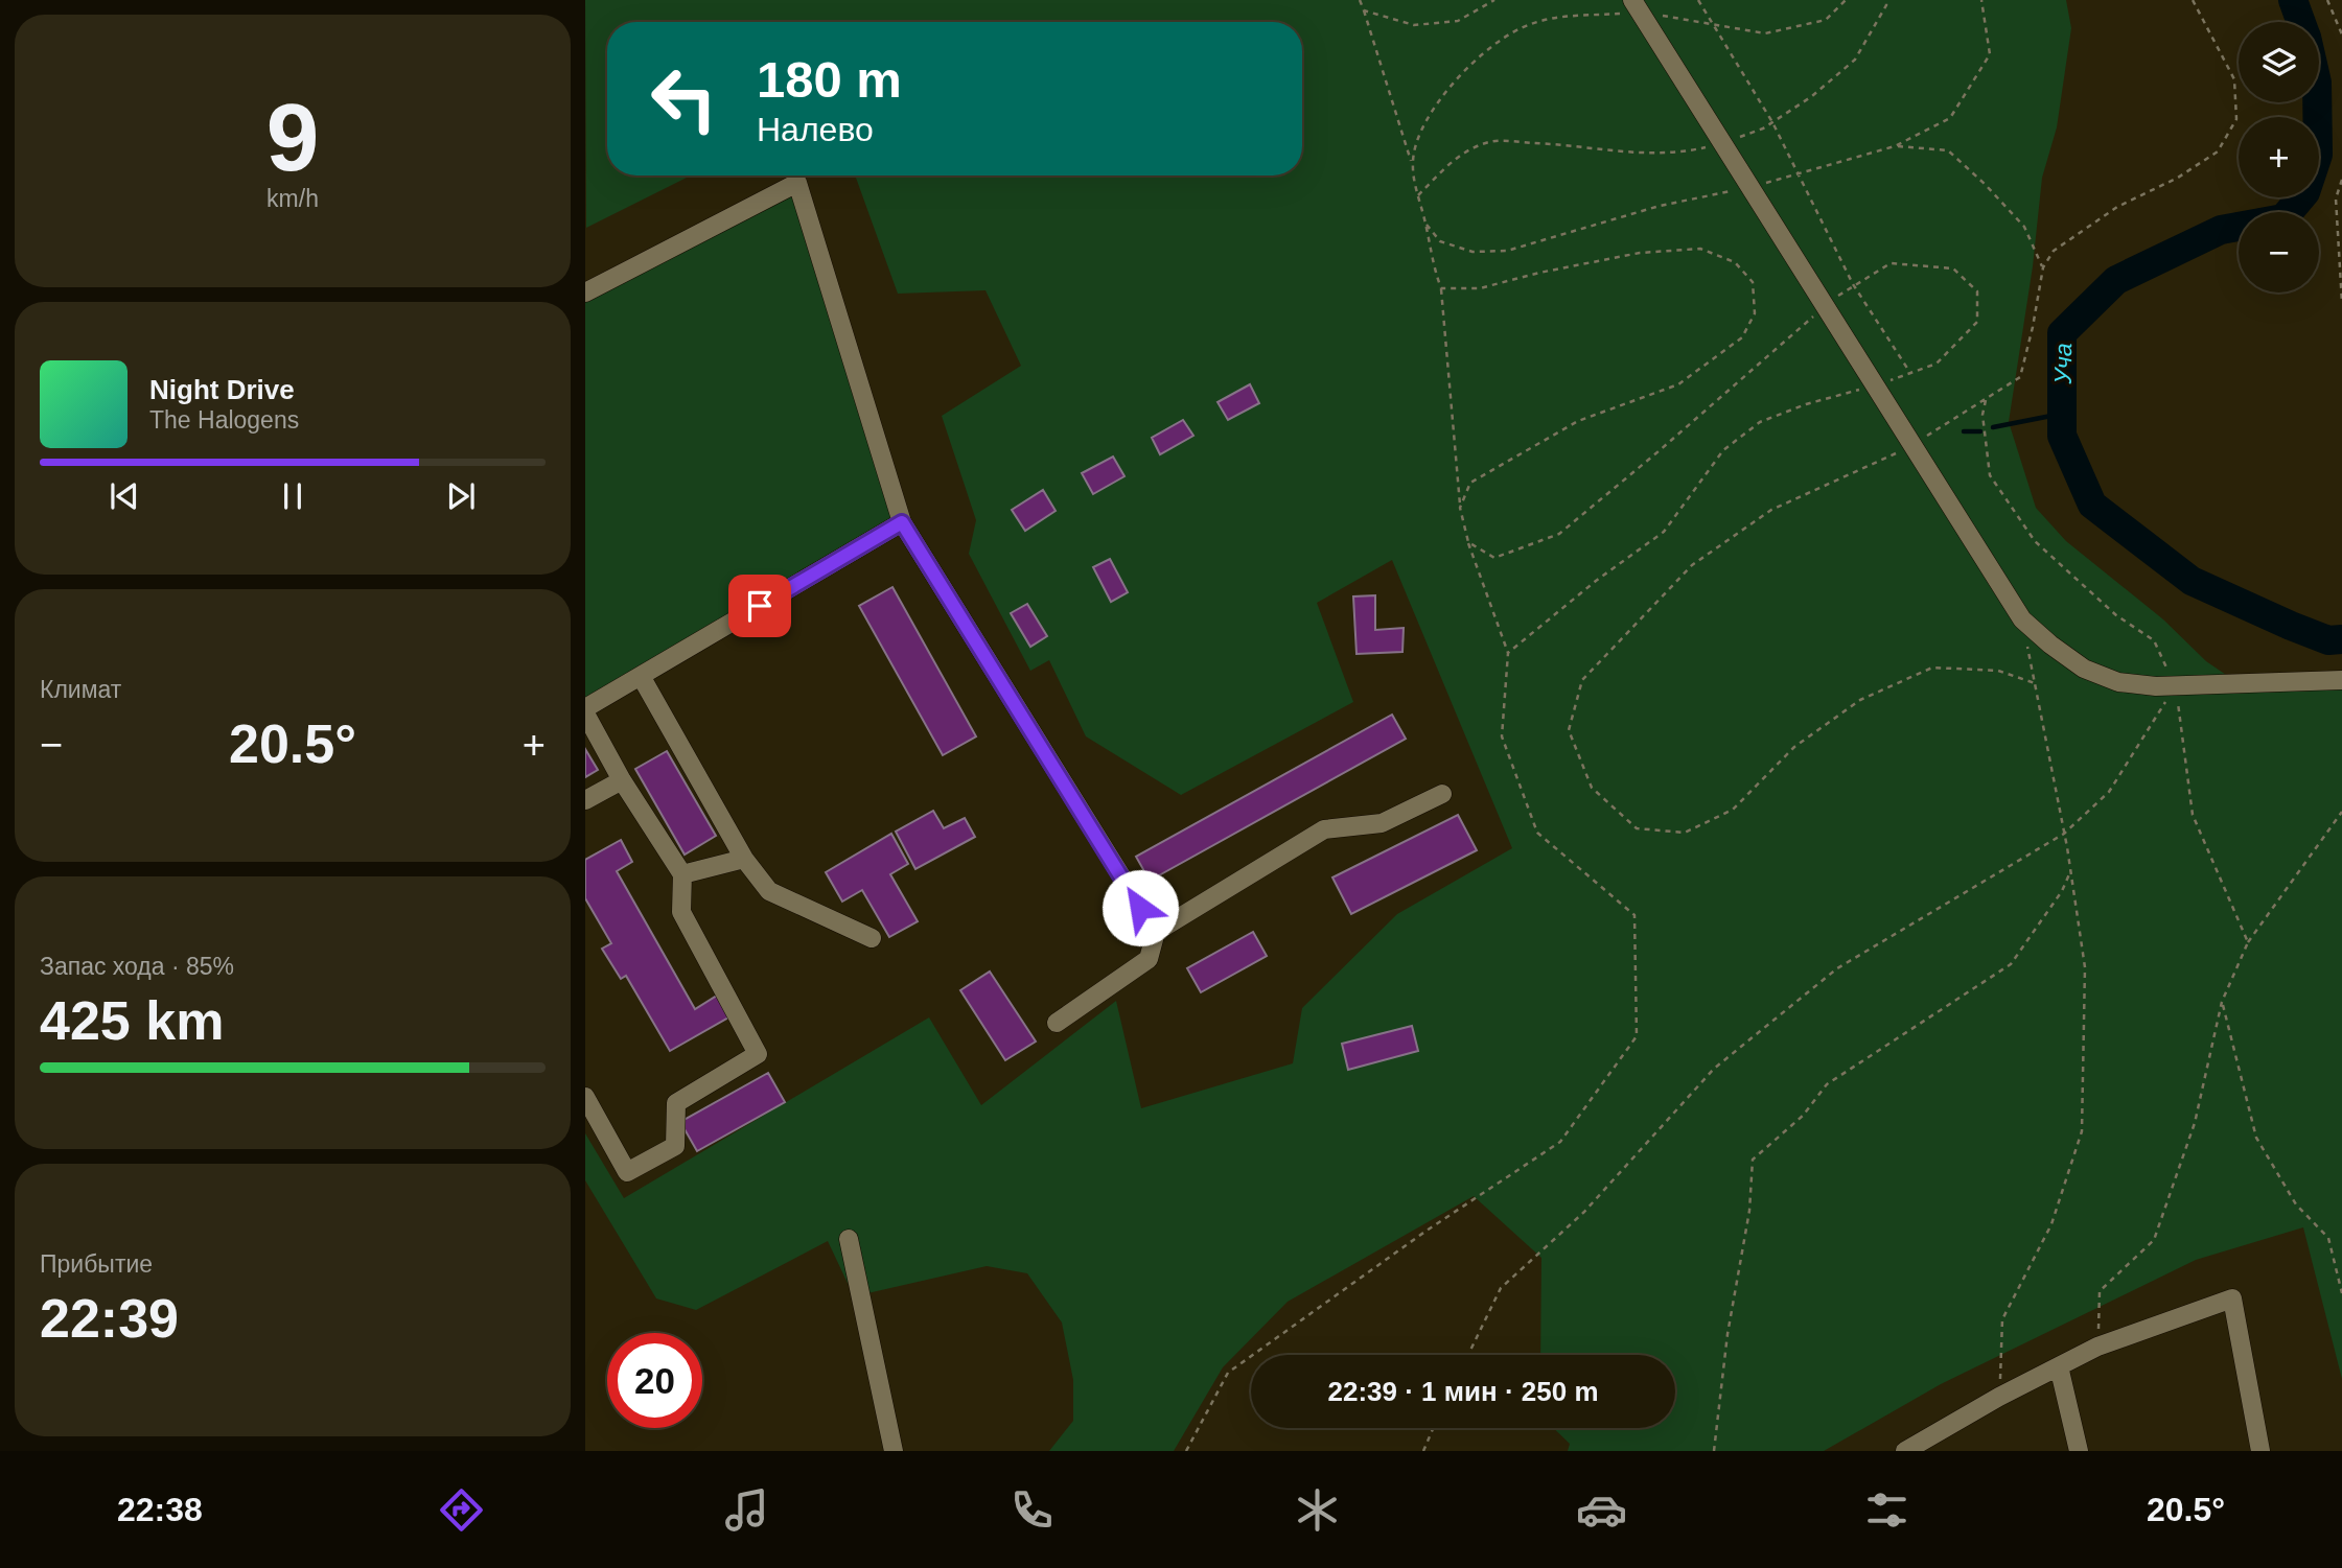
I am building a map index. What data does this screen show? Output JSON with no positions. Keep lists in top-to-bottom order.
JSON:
{
  "water": ["Уча"],
  "page": {
    "tile": [
      ["9", "km/h"],
      "Климат",
      ["Запас хода · 85%", "425 km"],
      ["Прибытие", "22:39"]
    ],
    "map_buttons": ["+", "−"],
    "turn": ["180 m", "Налево"],
    "song": ["Night Drive", "The Halogens"],
    "heat": ["−", "20.5°", "+"],
    "limit": "20",
    "trip": "22:39 · 1 мин · 250 m",
    "tabs": ["22:38", "20.5°"]
  }
}
